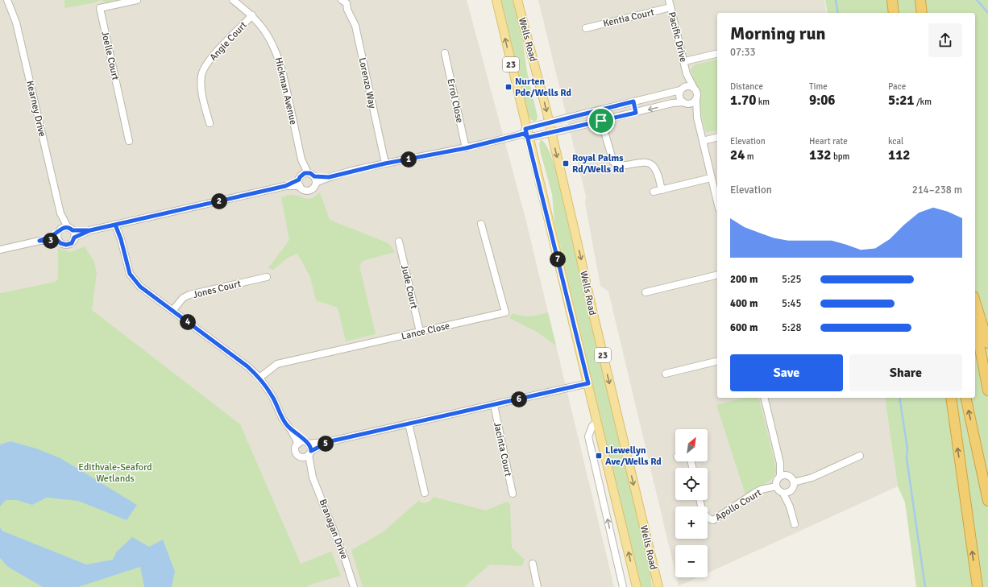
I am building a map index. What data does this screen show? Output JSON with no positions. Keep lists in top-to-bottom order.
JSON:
{
  "streets": {
    "main road": ["Wells Road", "23"],
    "street": [
      "Kentia Court",
      "Pacific Drive",
      "Angie Court",
      "Joelle Court",
      "Lorenzo Way",
      "Hickman Avenue",
      "Errol Close",
      "Kearney Drive",
      "Jude Court",
      "Jones Court",
      "Lance Close",
      "Jacinta Court",
      "Apollo Court",
      "Branagan Drive"
    ]
  },
  "crossings": [
    ["Kentia Court", "Pacific Drive"],
    ["Angie Court", "Hickman Avenue"],
    ["Jude Court", "Lance Close"]
  ],
  "parks": ["Edithvale-Seaford Wetlands"],
  "places": {
    "transit": ["Nurten Pde/Wells Rd", "Royal Palms Rd/Wells Rd", "Llewellyn Ave/Wells Rd"]
  },
  "north": "top right",
  "page": {
    "heading": ["Morning run", "07:33"],
    "stats": [
      ["Distance", "1.70 km"],
      ["Time", "9:06"],
      ["Pace", "5:21 /km"],
      ["Elevation", "24 m"],
      ["Heart rate", "132 bpm"],
      ["kcal", "112"]
    ],
    "pins": [
      "1",
      "2",
      "3",
      "7",
      "4",
      "6",
      "5"
    ],
    "chart": ["Elevation", "214–238 m"],
    "list": [
      {
        "name": "200 m",
        "note": "5:25"
      },
      {
        "name": "400 m",
        "note": "5:45"
      },
      {
        "name": "600 m",
        "note": "5:28"
      }
    ],
    "buttons": ["Save", "Share"],
    "map_buttons": ["+", "−"]
  }
}
